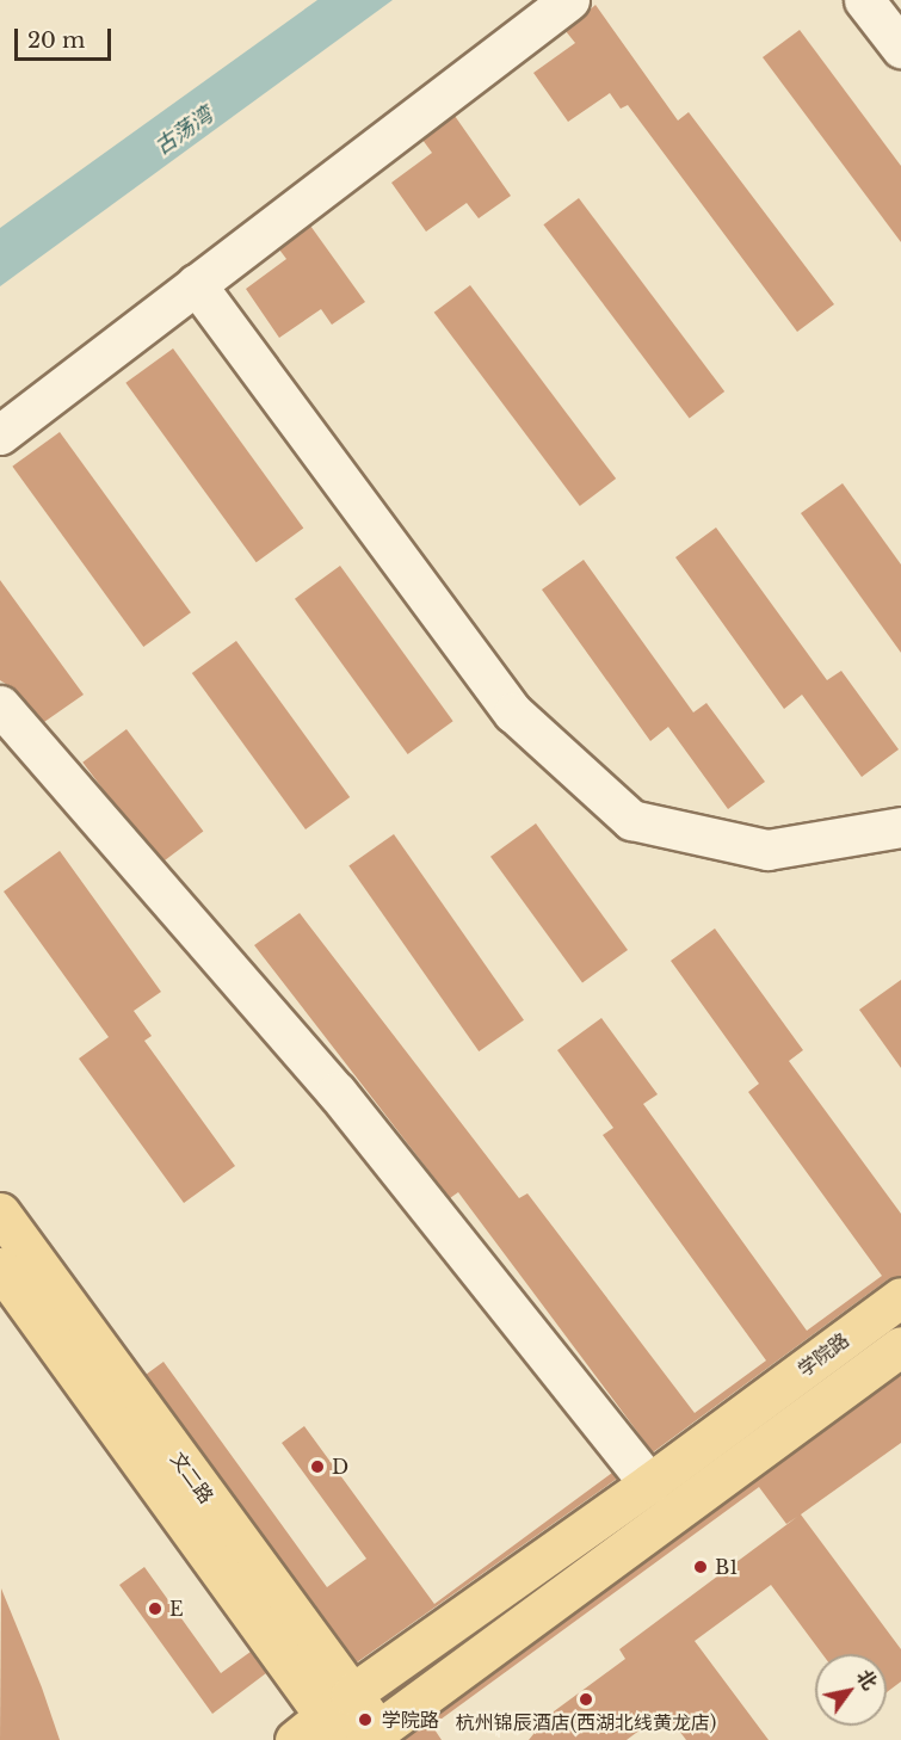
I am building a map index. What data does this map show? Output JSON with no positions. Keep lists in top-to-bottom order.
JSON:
{
  "streets": {
    "main road": ["学院路", "文二路"]
  },
  "crossings": [
    ["学院路", "文二路"]
  ],
  "water": ["古荡湾"],
  "places": [
    "D",
    "B1",
    "E",
    "杭州锦辰酒店(西湖北线黄龙店)",
    "学院路"
  ],
  "scale_bar": "20 m",
  "north": "top right"
}
